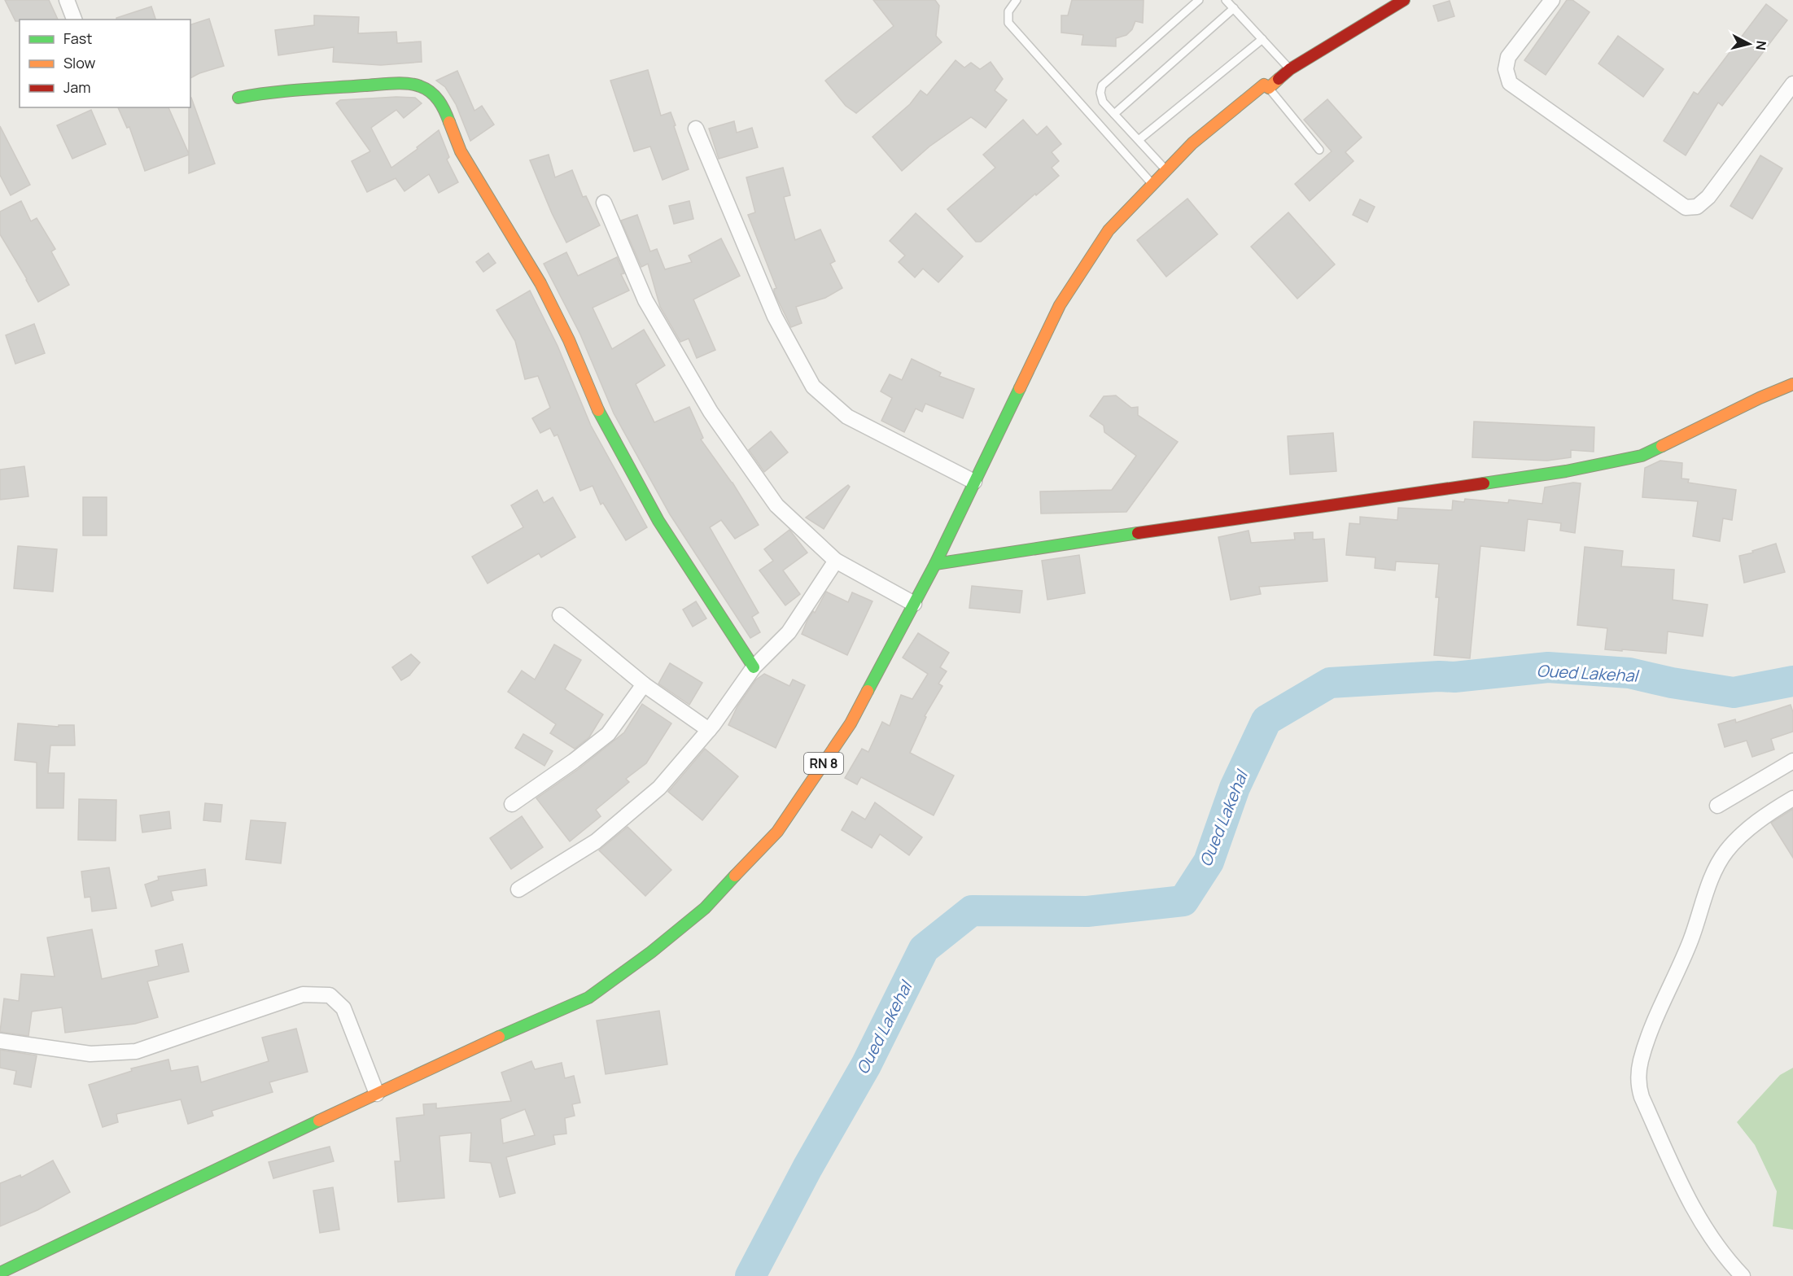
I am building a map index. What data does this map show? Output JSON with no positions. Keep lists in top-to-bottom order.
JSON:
{
  "streets": {
    "main road": ["RN 8"]
  },
  "water": ["Oued Lakehal"],
  "legend": ["Fast", "Slow", "Jam"],
  "north": "right"
}
